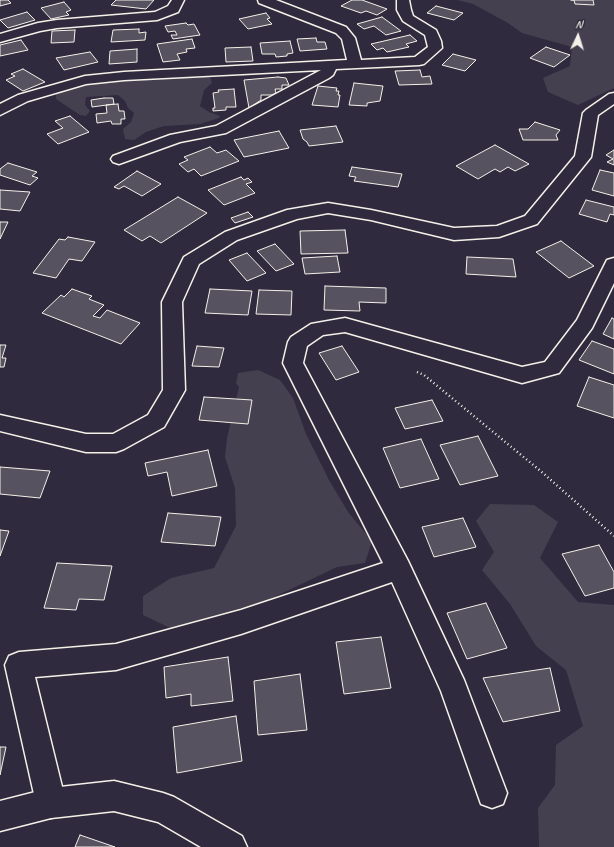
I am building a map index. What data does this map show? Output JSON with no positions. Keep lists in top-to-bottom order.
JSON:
{
  "north": "top"
}
